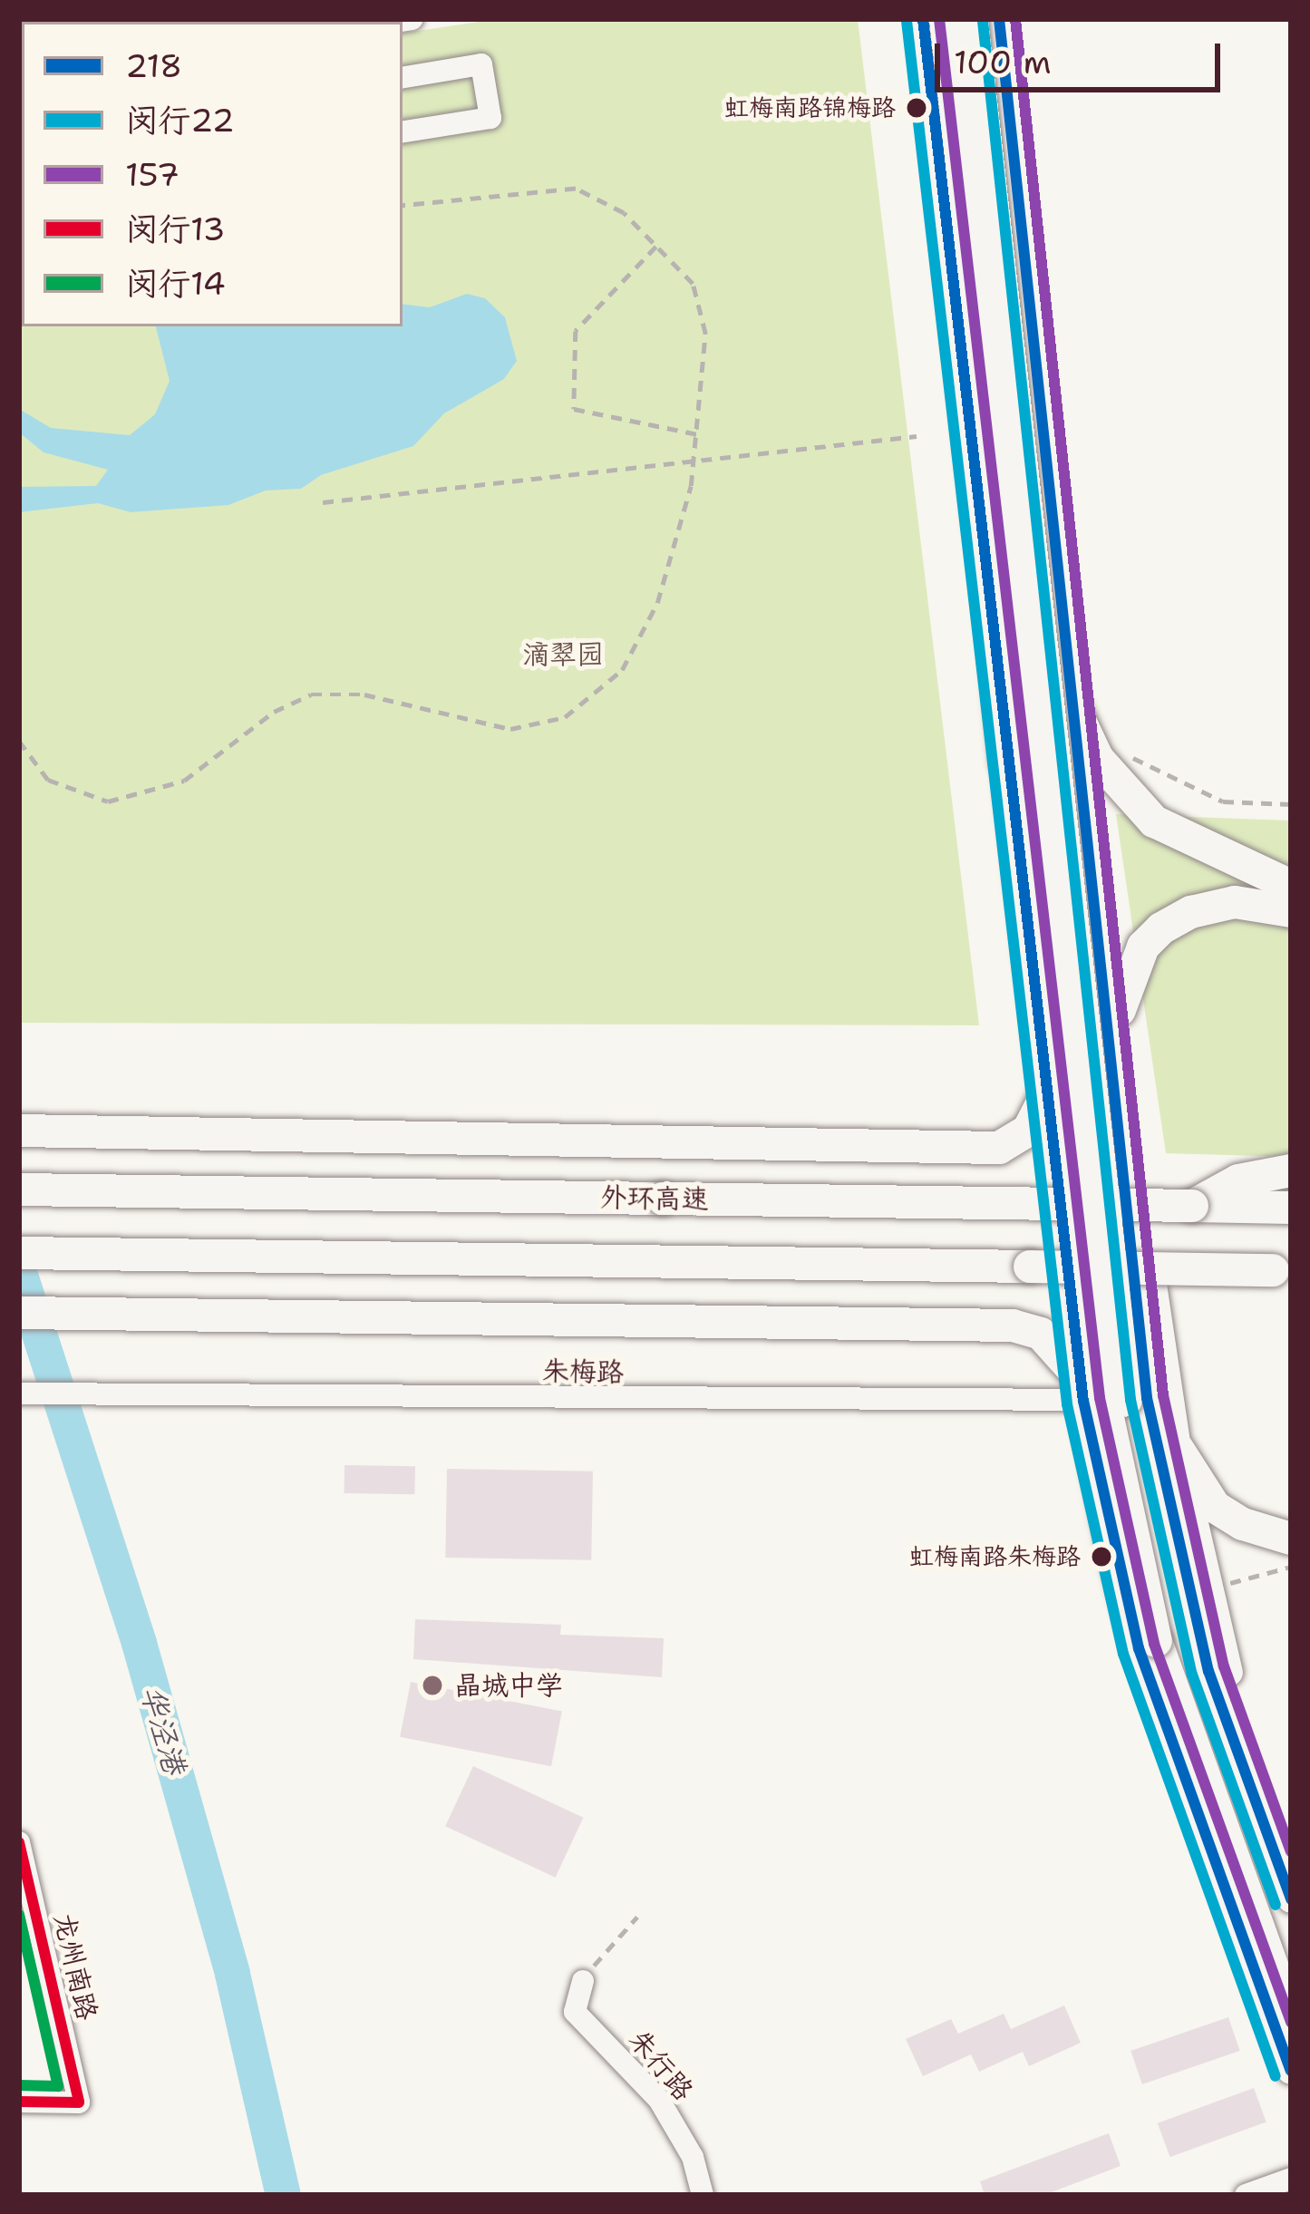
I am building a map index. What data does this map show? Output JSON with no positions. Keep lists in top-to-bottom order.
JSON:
{
  "streets": {
    "highway": ["外环高速"],
    "street": ["朱梅路", "龙州南路", "朱行路"]
  },
  "water": ["华泾港"],
  "parks": ["滴翠园"],
  "places": ["虹梅南路锦梅路", "虹梅南路朱梅路", "晶城中学"],
  "lines": [
    "transit line 218",
    "transit line 157",
    "transit line 闵行22",
    "transit line 闵行13",
    "transit line 闵行14"
  ],
  "legend": [
    "218",
    "闵行22",
    "157",
    "闵行13",
    "闵行14"
  ],
  "scale_bar": "100 m"
}
